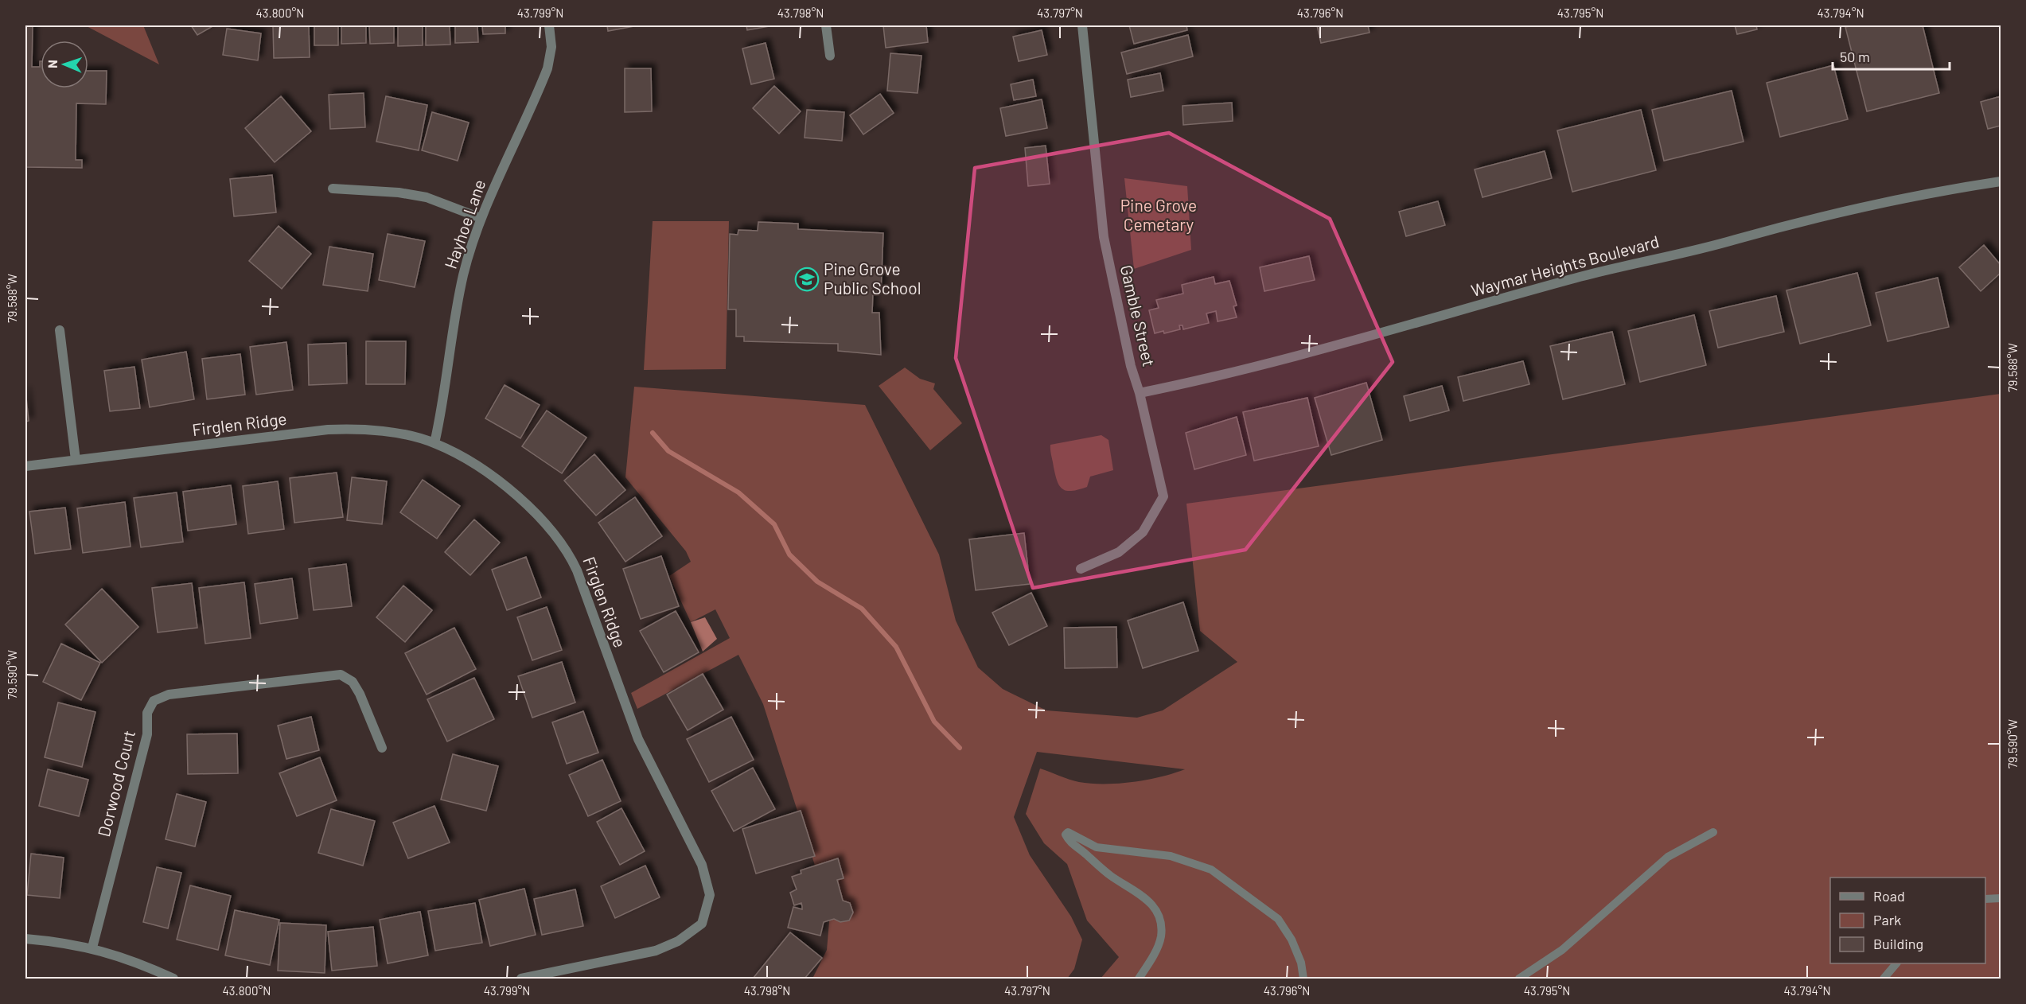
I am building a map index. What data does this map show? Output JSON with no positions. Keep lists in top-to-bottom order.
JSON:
{
  "streets": {
    "street": [
      "Hayhoe Lane",
      "Waymar Heights Boulevard",
      "Gamble Street",
      "Firglen Ridge",
      "Dorwood Court"
    ]
  },
  "crossings": [
    ["Hayhoe Lane", "Firglen Ridge"],
    ["Waymar Heights Boulevard", "Gamble Street"]
  ],
  "parks": ["Pine Grove Cemetary"],
  "places": {
    "school or university": ["Pine Grove Public School"]
  },
  "legend": ["Road", "Park", "Building"],
  "scale_bar": "50 m",
  "north": "left",
  "coordinates": [
    "43.800°N",
    "43.799°N",
    "43.798°N",
    "43.797°N",
    "43.796°N",
    "43.795°N",
    "43.794°N",
    "79.588°W",
    "79.590°W"
  ]
}
